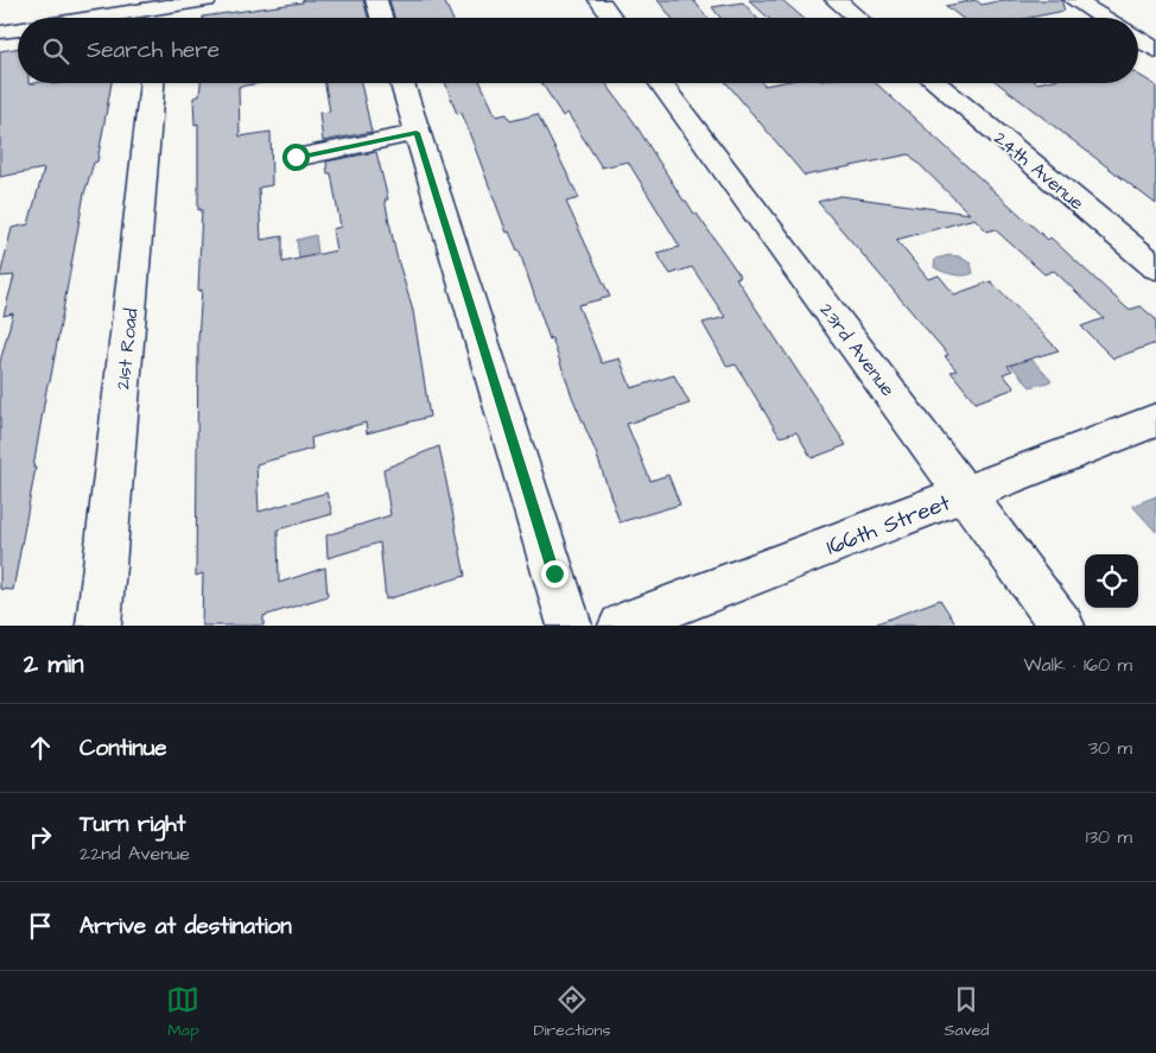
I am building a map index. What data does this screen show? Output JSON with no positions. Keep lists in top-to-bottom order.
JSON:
{
  "streets": {
    "street": [
      "24th Avenue",
      "21st Road",
      "23rd Avenue",
      "166th Street"
    ]
  },
  "crossings": [
    ["23rd Avenue", "166th Street"]
  ],
  "page": {
    "search": "Search here",
    "heading": ["2 min", "Walk · 160 m"],
    "list": [
      ["Continue", "30 m"],
      ["Turn right", "22nd Avenue", "130 m"],
      "Arrive at destination"
    ],
    "nav": ["Map", "Directions", "Saved"]
  }
}
